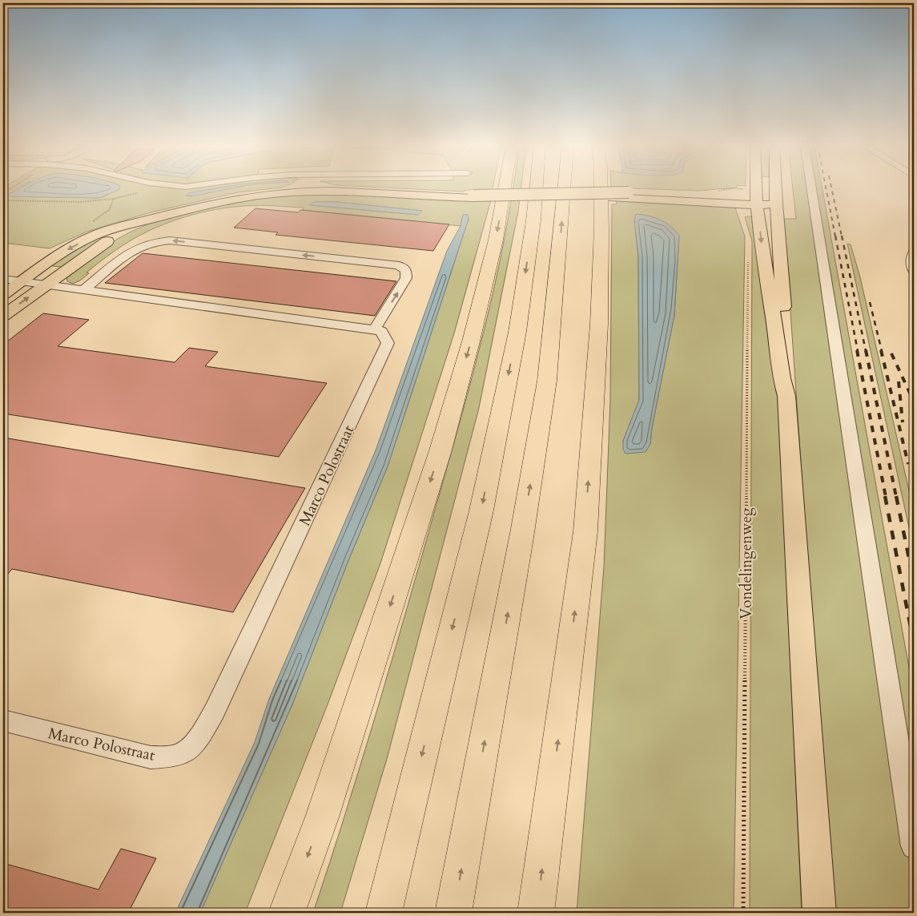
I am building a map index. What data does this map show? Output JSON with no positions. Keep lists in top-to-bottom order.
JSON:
{
  "streets": {
    "street": ["Marco Polostraat"],
    "path": ["Vondelingenweg"]
  }
}
